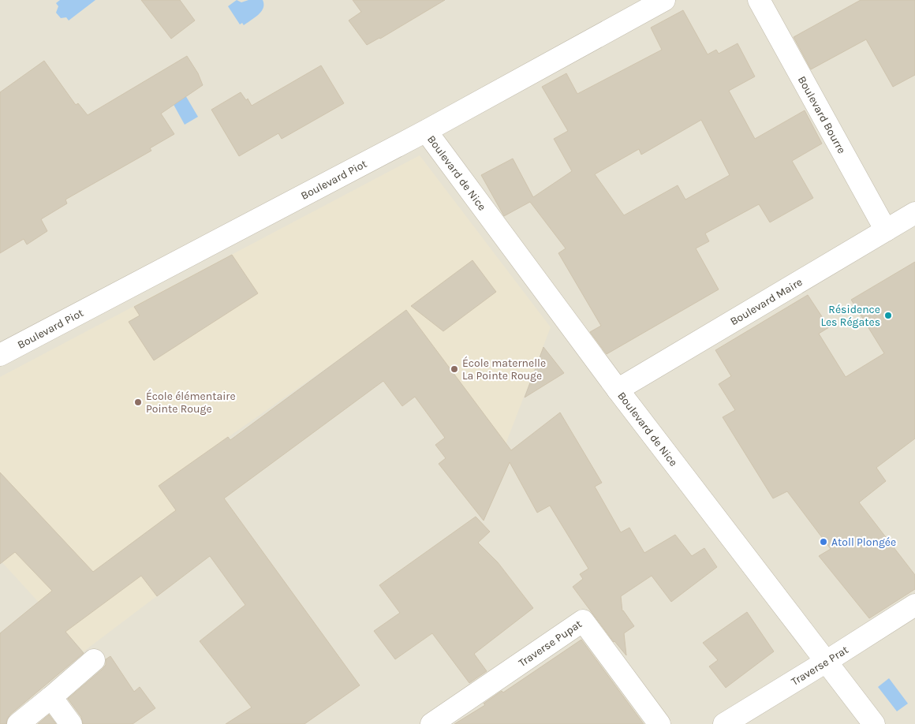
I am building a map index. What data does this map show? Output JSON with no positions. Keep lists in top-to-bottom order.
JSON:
{
  "streets": {
    "street": [
      "Boulevard Bourre",
      "Boulevard de Nice",
      "Boulevard Piot",
      "Boulevard Maire",
      "Traverse Pupat",
      "Traverse Prat"
    ]
  },
  "crossings": [
    ["Boulevard Bourre", "Boulevard Maire"],
    ["Boulevard de Nice", "Boulevard Piot"],
    ["Boulevard de Nice", "Boulevard Maire"],
    ["Boulevard de Nice", "Traverse Prat"]
  ],
  "places": [
    "Résidence Les Régates",
    "École maternelle La Pointe Rouge",
    "École élémentaire Pointe Rouge",
    "Atoll Plongée"
  ]
}
